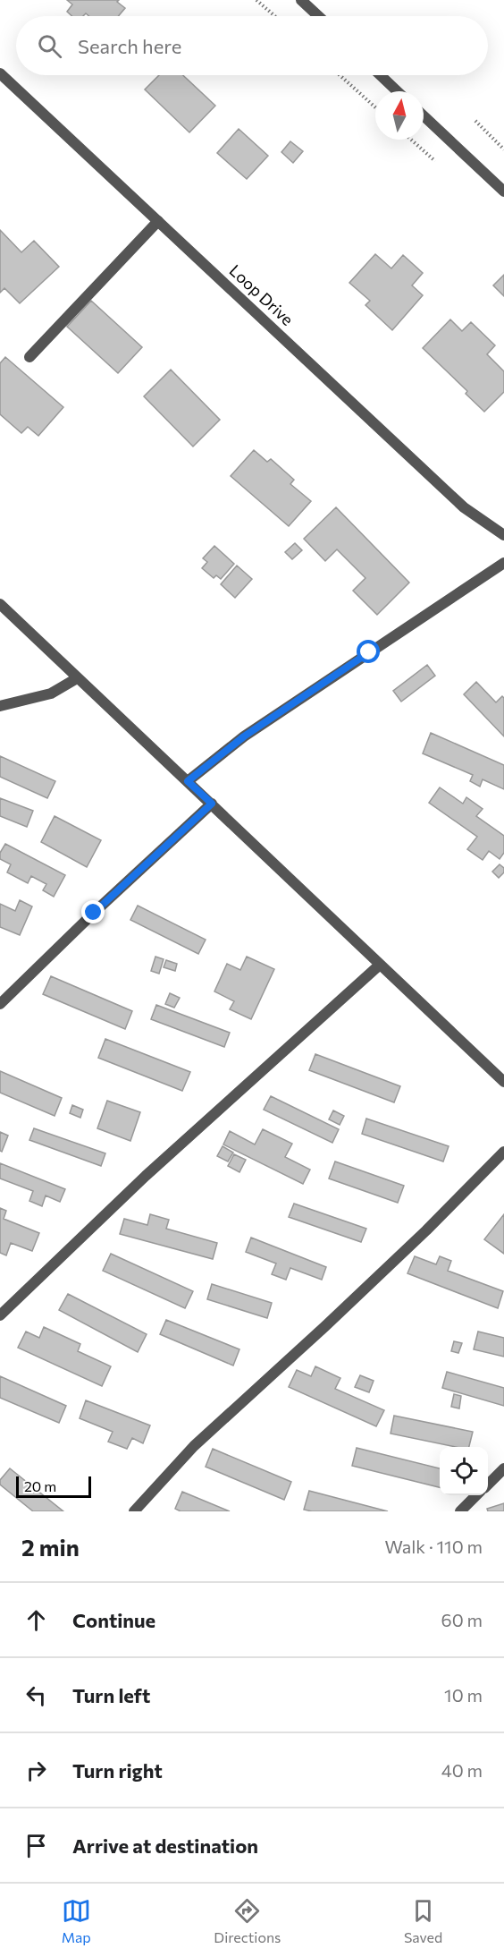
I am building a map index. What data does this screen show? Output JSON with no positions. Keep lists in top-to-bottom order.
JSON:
{
  "streets": {
    "street": ["Loop Drive"]
  },
  "scale_bar": "20 m",
  "north": "top",
  "page": {
    "search": "Search here",
    "scale": "20 m",
    "heading": ["2 min", "Walk · 110 m"],
    "list": [
      ["Continue", "60 m"],
      ["Turn left", "10 m"],
      ["Turn right", "40 m"],
      "Arrive at destination"
    ],
    "nav": ["Map", "Directions", "Saved"]
  }
}
